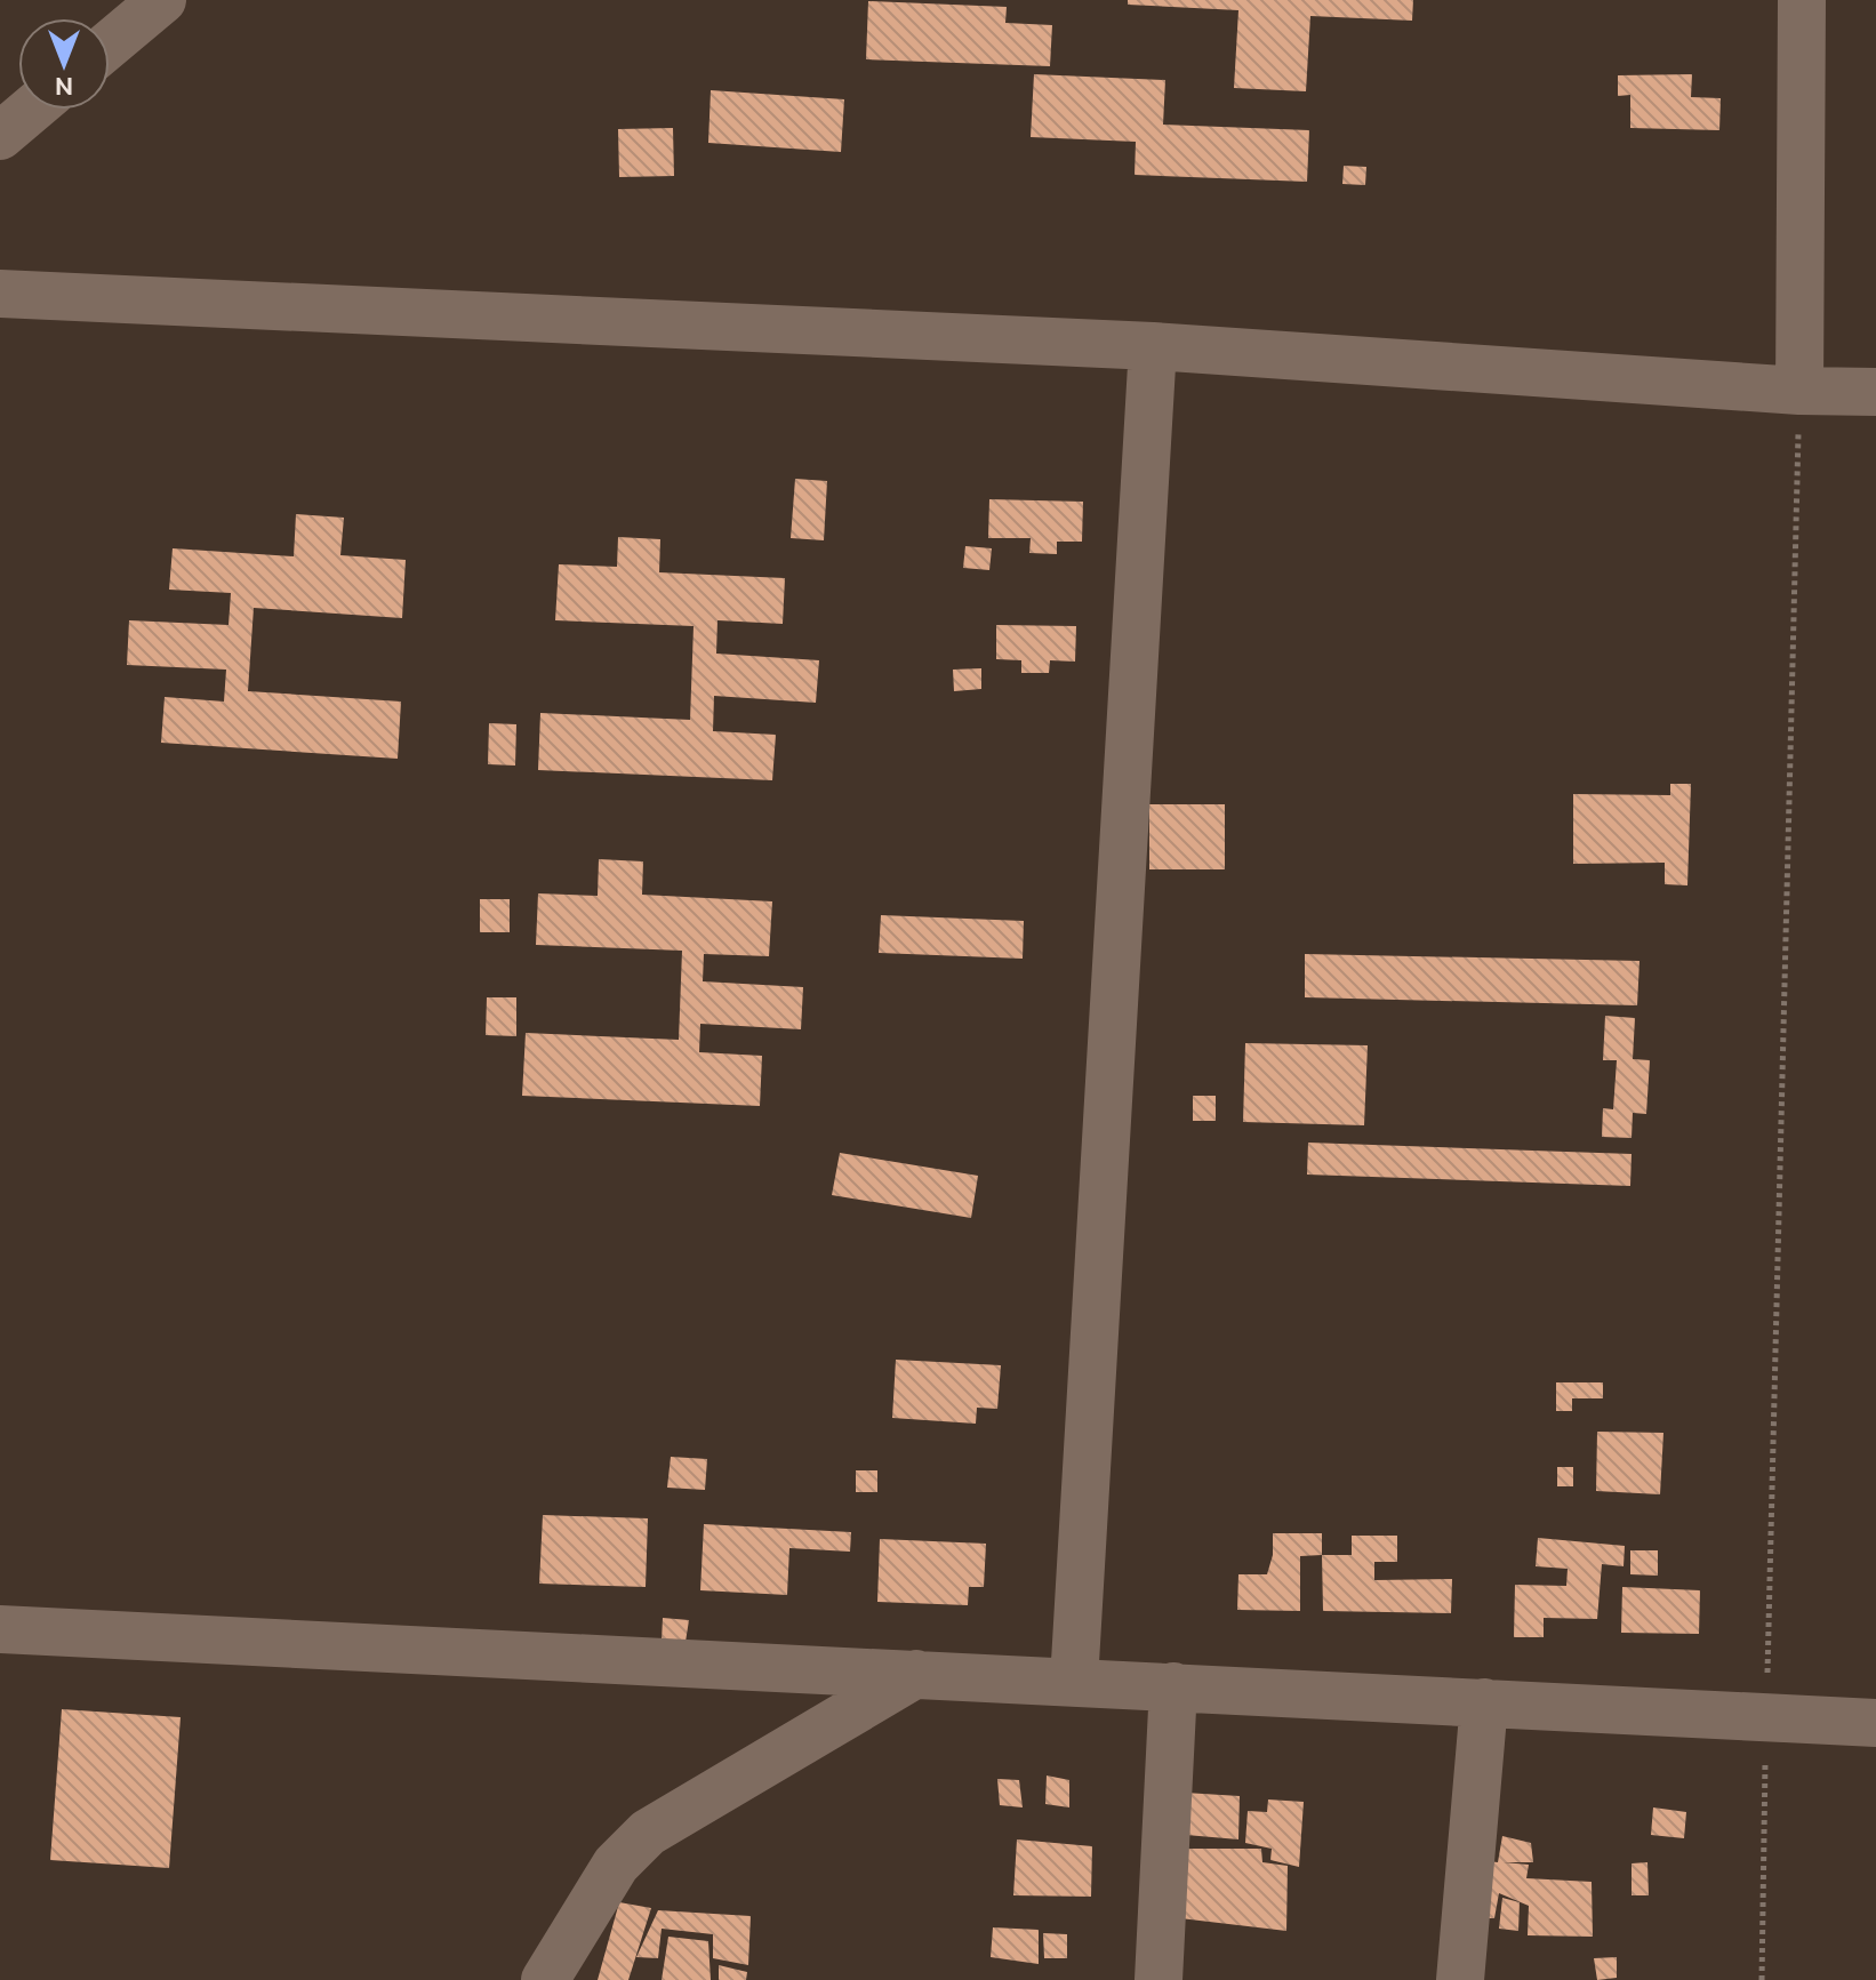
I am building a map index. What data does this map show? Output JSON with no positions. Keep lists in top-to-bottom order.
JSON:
{
  "north": "bottom"
}
